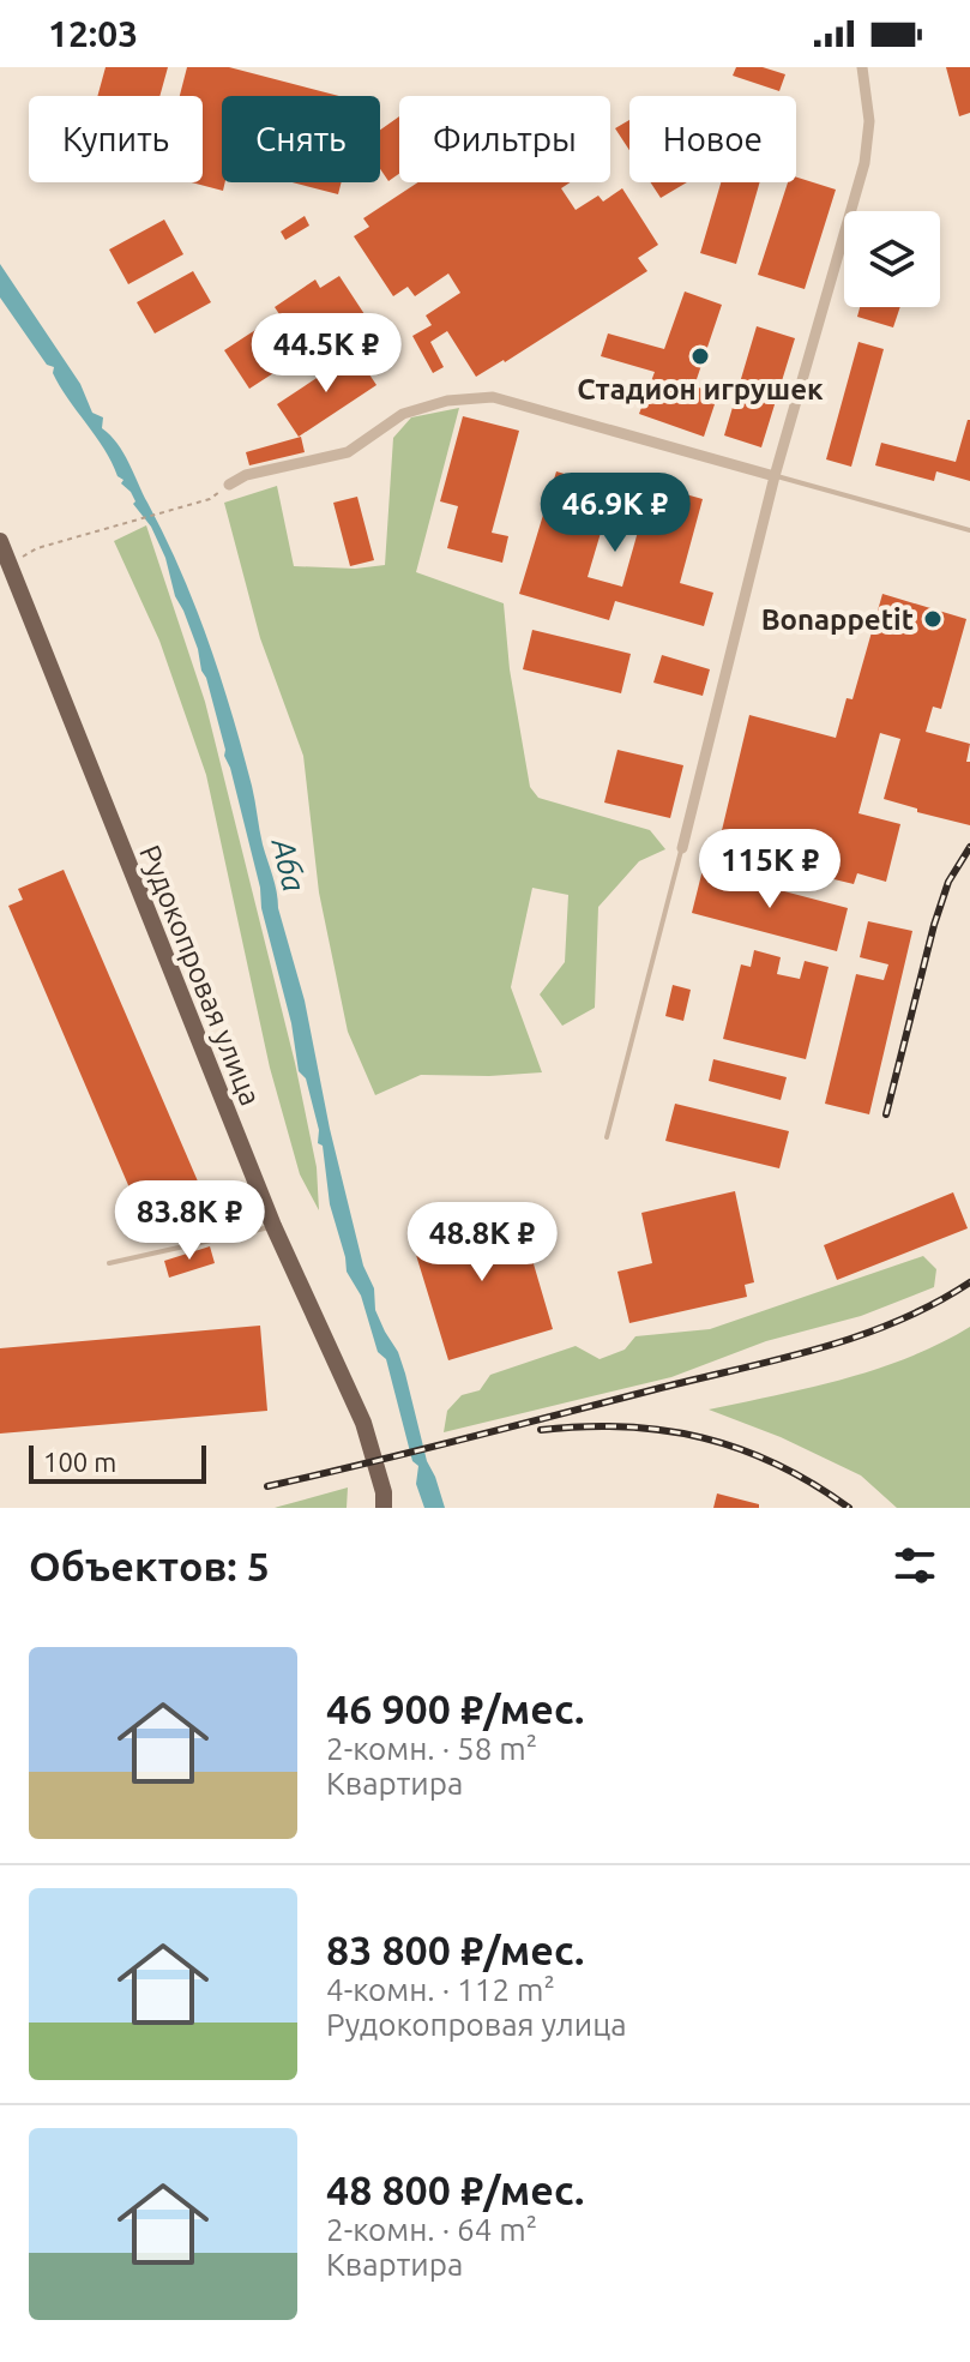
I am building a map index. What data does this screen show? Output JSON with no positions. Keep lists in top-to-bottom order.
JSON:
{
  "streets": {
    "main road": ["Рудокопровая улица"]
  },
  "water": ["Аба"],
  "places": ["Стадион игрушек", "Bonappetit"],
  "scale_bar": "100 m",
  "page": {
    "status": "12:03",
    "chip": [
      "Купить",
      "Снять",
      "Фильтры",
      "Новое"
    ],
    "price": [
      "44.5K ₽",
      "46.9K ₽",
      "115K ₽",
      "83.8K ₽",
      "48.8K ₽"
    ],
    "scale": "100 m",
    "heading": "Объектов: 5",
    "list": [
      {
        "name": "46 900 ₽/мес.",
        "note": "2-комн. · 58 m² · Квартира"
      },
      {
        "name": "83 800 ₽/мес.",
        "note": "4-комн. · 112 m² · Рудокопровая улица"
      },
      {
        "name": "48 800 ₽/мес.",
        "note": "2-комн. · 64 m² · Квартира"
      }
    ]
  }
}
